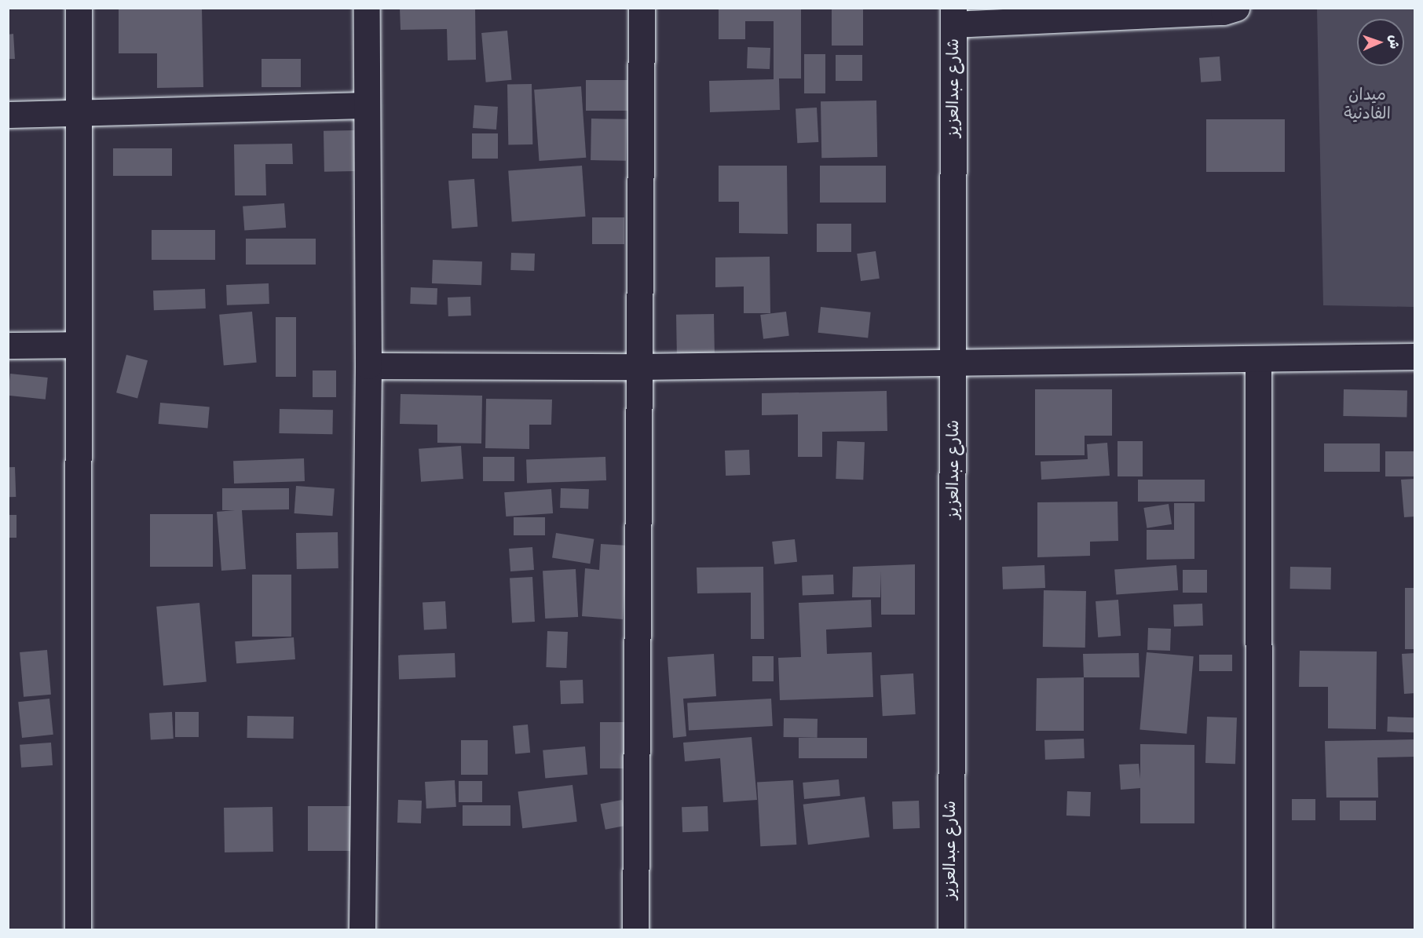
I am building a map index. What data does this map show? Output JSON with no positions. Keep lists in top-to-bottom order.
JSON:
{
  "streets": {
    "street": ["شارع عبدالعزيز"]
  },
  "parks": ["ميدان الفادنية"],
  "north": "right"
}
